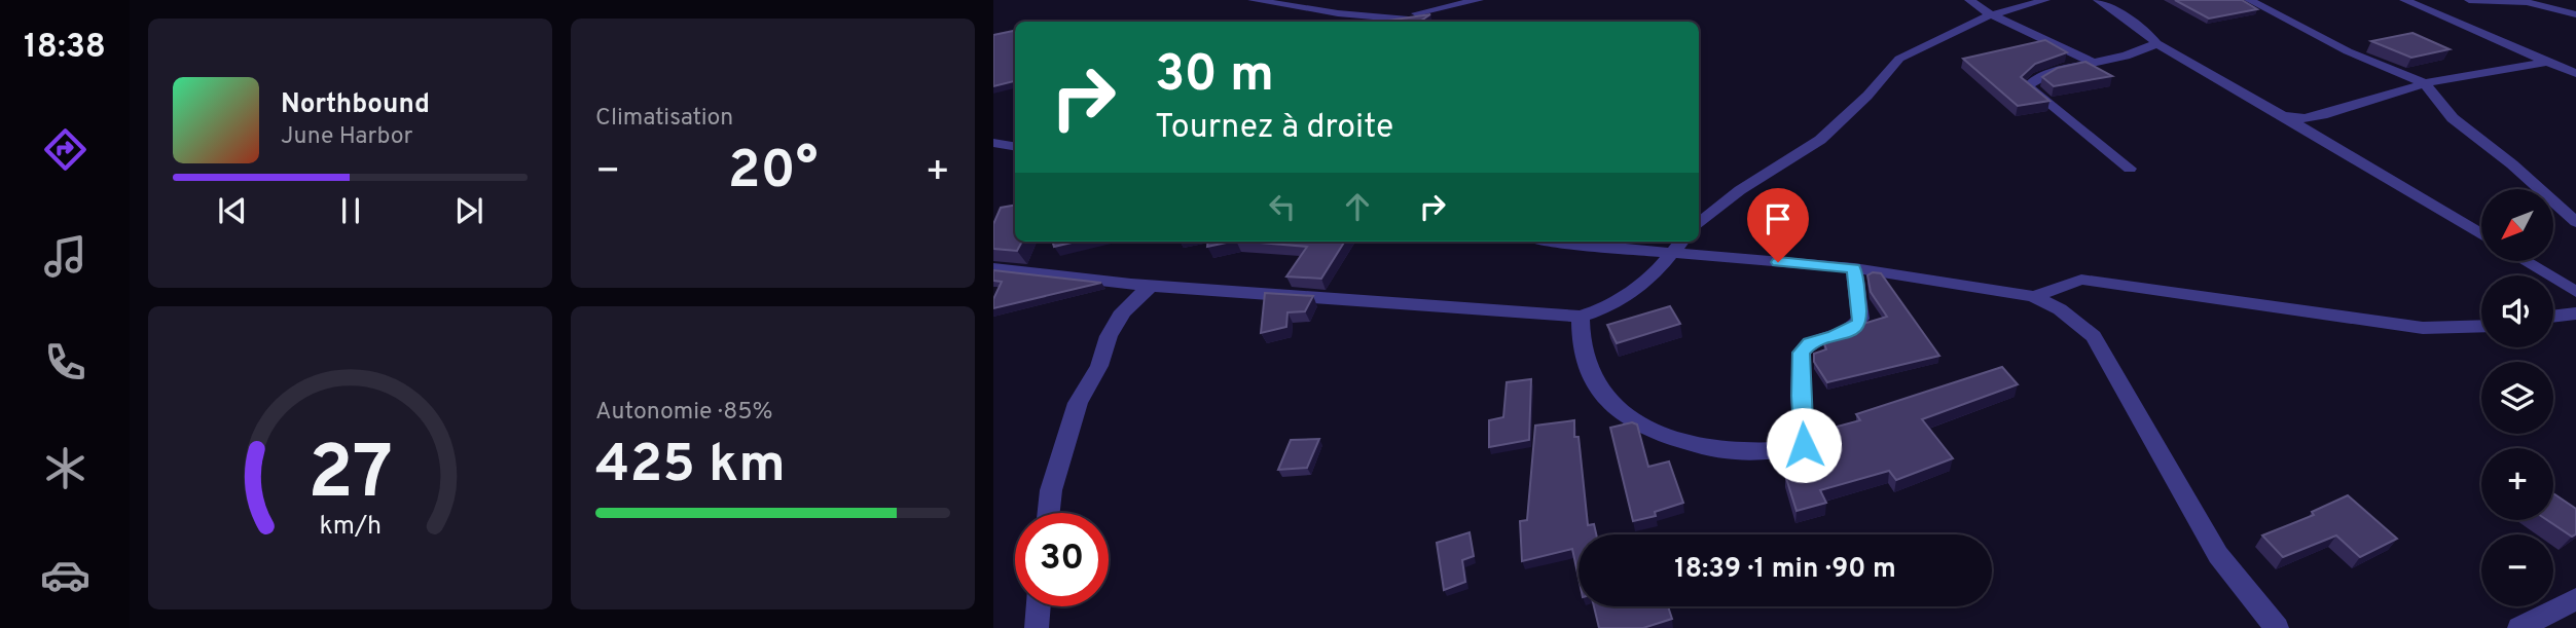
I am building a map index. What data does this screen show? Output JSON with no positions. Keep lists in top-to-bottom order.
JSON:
{
  "north": "bottom left",
  "page": {
    "tabs": "18:38",
    "tile": [
      "Climatisation",
      ["Autonomie · 85%", "425 km"]
    ],
    "turn": ["30 m", "Tournez à droite"],
    "song": ["Northbound", "June Harbor"],
    "heat": ["−", "20°", "+"],
    "map_buttons": ["+", "−"],
    "limit": "30",
    "trip": "18:39 · 1 min · 90 m",
    "gauge": ["27", "km/h"]
  }
}
